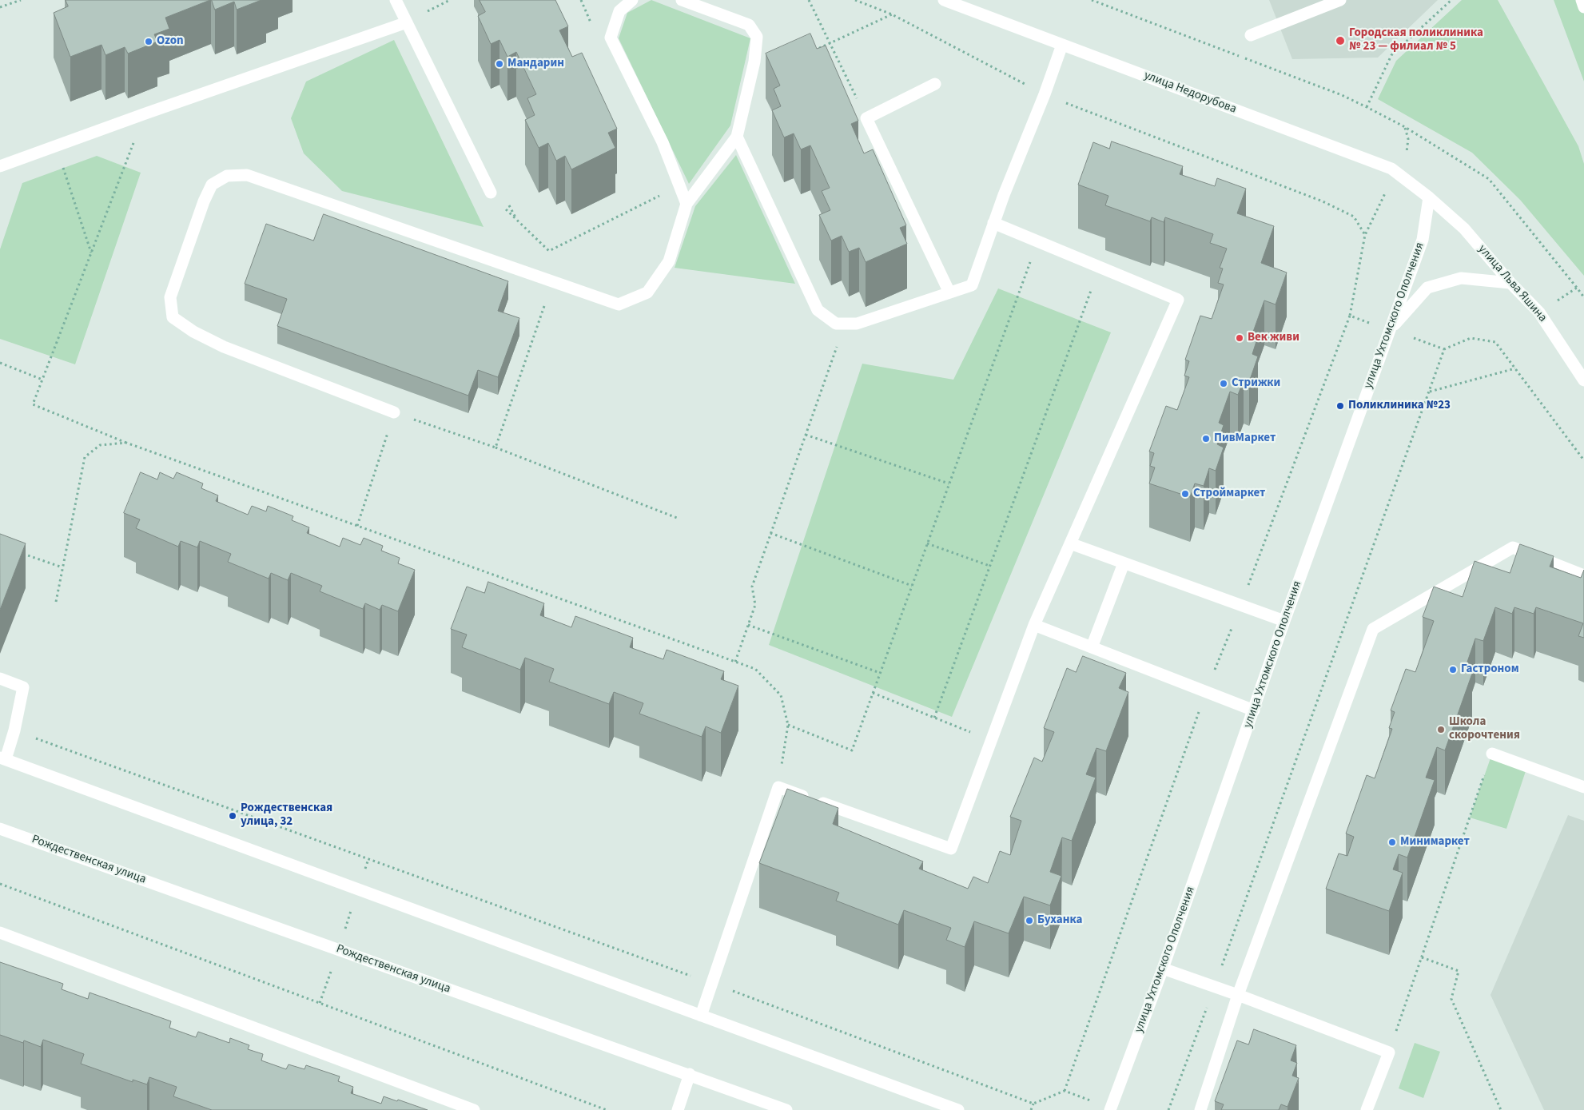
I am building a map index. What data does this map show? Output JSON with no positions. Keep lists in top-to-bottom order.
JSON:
{
  "streets": {
    "street": [
      "улица Недорубова",
      "улица Льва Яшина",
      "улица Ухтомского Ополчения",
      "Рождественская улица"
    ]
  },
  "crossings": [
    ["улица Недорубова", "улица Льва Яшина"],
    ["улица Недорубова", "улица Ухтомского Ополчения"],
    ["улица Льва Яшина", "улица Ухтомского Ополчения"]
  ],
  "places": [
    "Городская поликлиника № 23 — филиал № 5",
    "Ozon",
    "Мандарин",
    "Век живи",
    "Стрижки",
    "Поликлиника №23",
    "ПивМаркет",
    "Строймаркет",
    "Гастроном",
    "Школа скорочтения",
    "Рождественская улица, 32",
    "Минимаркет",
    "Буханка"
  ]
}
